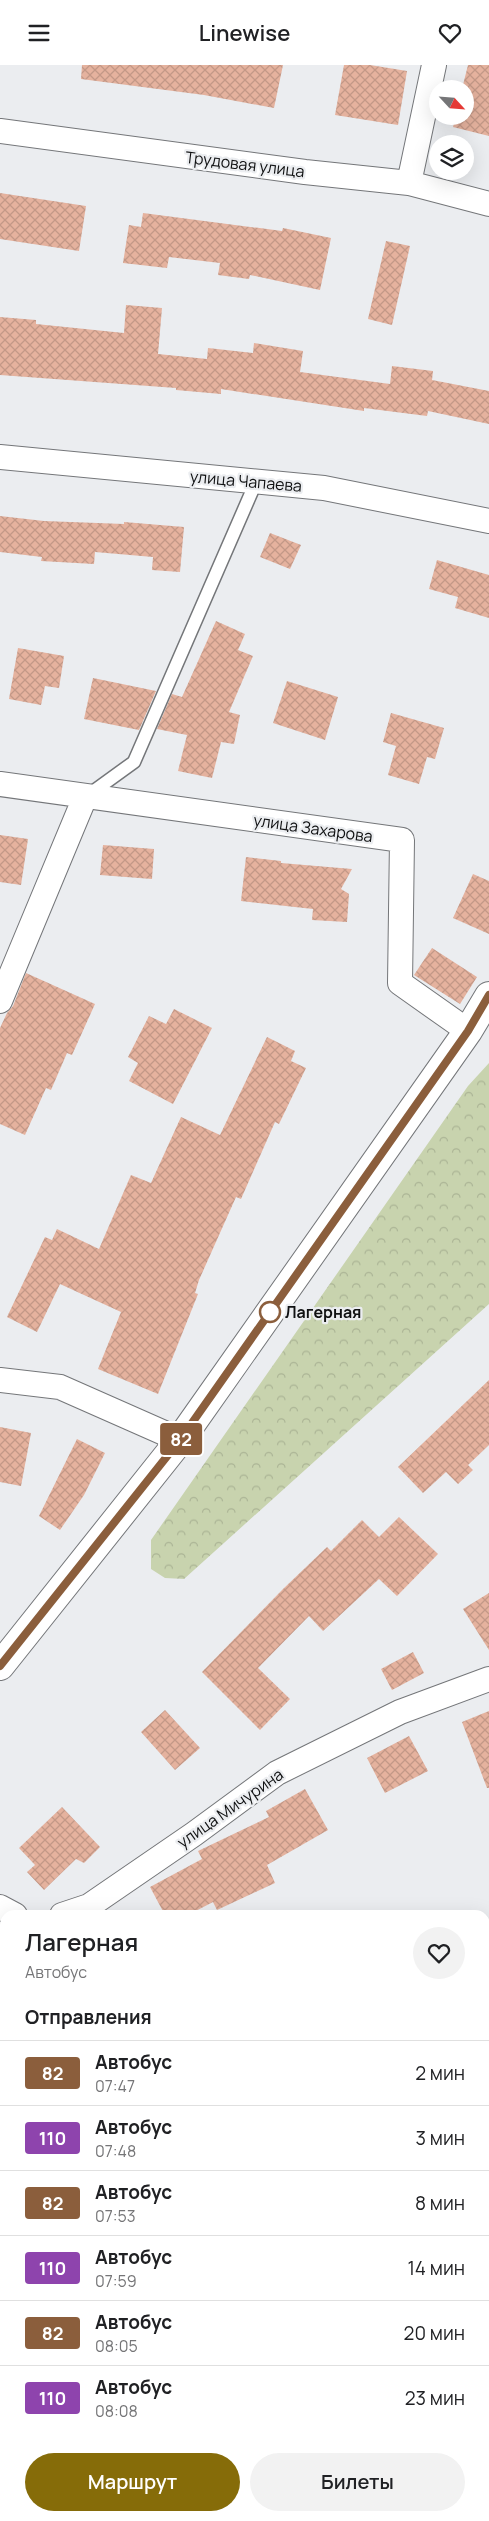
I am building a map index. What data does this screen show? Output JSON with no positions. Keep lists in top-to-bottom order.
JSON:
{
  "streets": {
    "street": [
      "Трудовая улица",
      "улица Чапаева",
      "улица Захарова",
      "улица Мичурина"
    ]
  },
  "places": ["Лагерная"],
  "lines": ["bus line 82"],
  "north": "bottom right",
  "page": {
    "header": "Linewise",
    "on_map": "82",
    "heading": [
      ["Лагерная", "Автобус"],
      "Отправления"
    ],
    "list": [
      {
        "mark": "82",
        "name": "Автобус",
        "note": "07:47",
        "value": "2 мин"
      },
      {
        "mark": "110",
        "name": "Автобус",
        "note": "07:48",
        "value": "3 мин"
      },
      {
        "mark": "82",
        "name": "Автобус",
        "note": "07:53",
        "value": "8 мин"
      },
      {
        "mark": "110",
        "name": "Автобус",
        "note": "07:59",
        "value": "14 мин"
      },
      {
        "mark": "82",
        "name": "Автобус",
        "note": "08:05",
        "value": "20 мин"
      },
      {
        "mark": "110",
        "name": "Автобус",
        "note": "08:08",
        "value": "23 мин"
      }
    ],
    "buttons": ["Маршрут", "Билеты"]
  }
}
